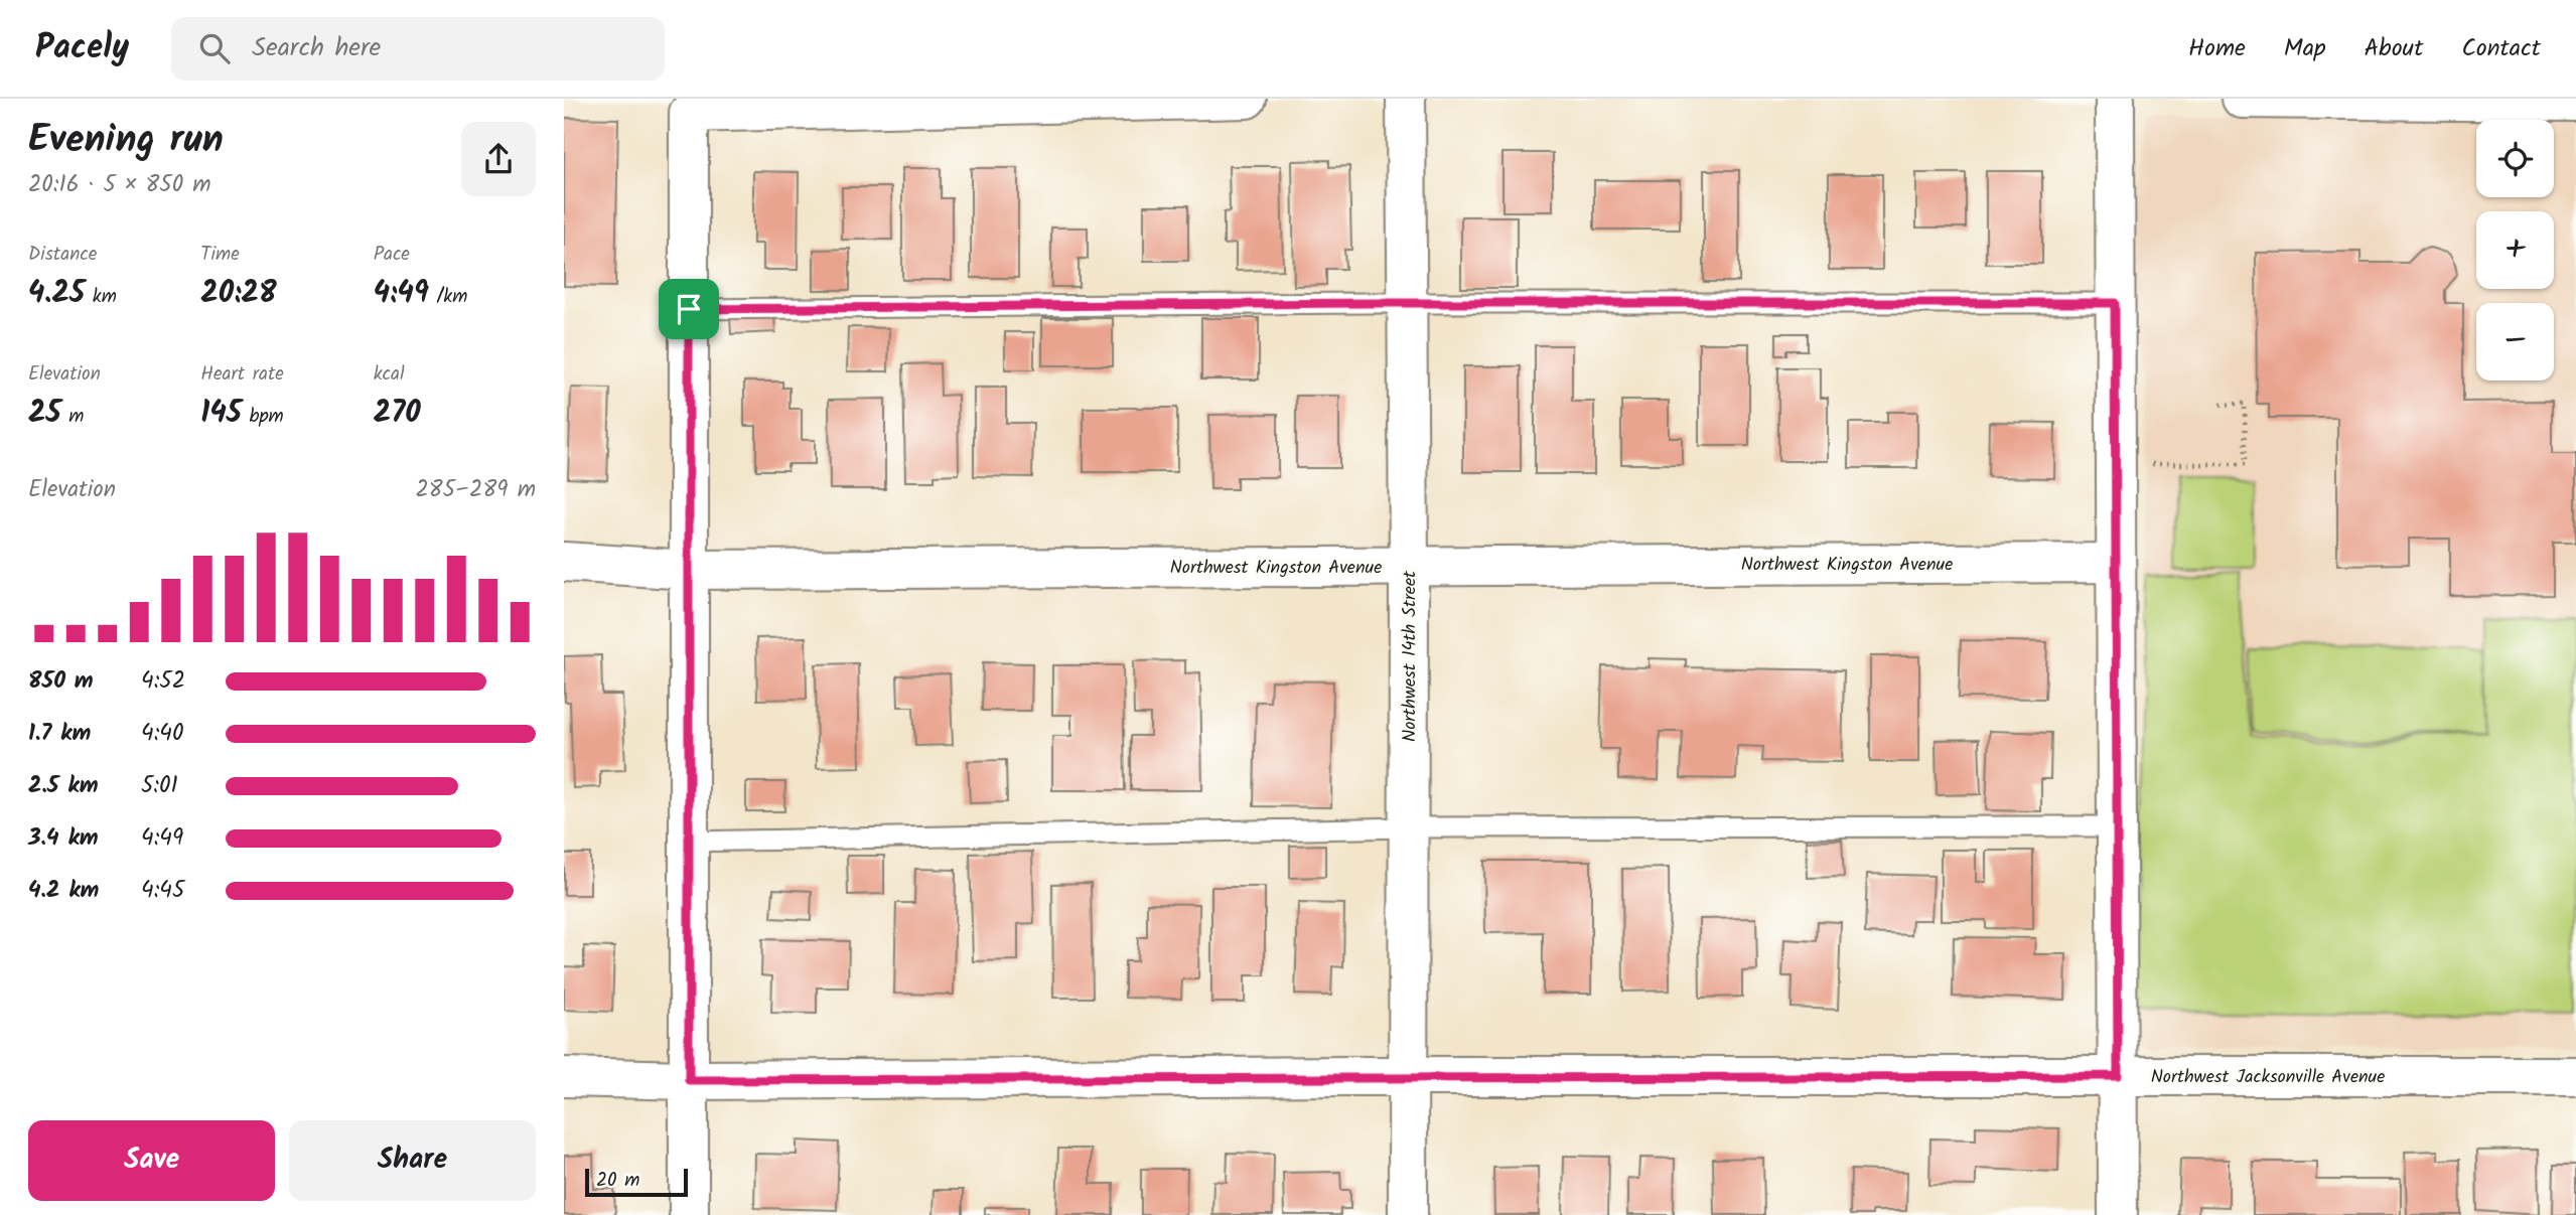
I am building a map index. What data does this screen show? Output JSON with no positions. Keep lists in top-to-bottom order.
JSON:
{
  "streets": {
    "street": ["Northwest Kingston Avenue", "Northwest 14th Street", "Northwest Jacksonville Avenue"]
  },
  "crossings": [
    ["Northwest Kingston Avenue", "Northwest 14th Street"],
    ["Northwest 14th Street", "Northwest Jacksonville Avenue"]
  ],
  "scale_bar": "20 m",
  "page": {
    "header": "Pacely",
    "search": "Search here",
    "nav": [
      "Home",
      "Map",
      "About",
      "Contact"
    ],
    "heading": ["Evening run", "20:16 · 5 × 850 m"],
    "map_buttons": ["+", "−"],
    "stats": [
      ["Distance", "4.25 km"],
      ["Time", "20:28"],
      ["Pace", "4:49 /km"],
      ["Elevation", "25 m"],
      ["Heart rate", "145 bpm"],
      ["kcal", "270"]
    ],
    "chart": ["Elevation", "285–289 m"],
    "list": [
      {
        "name": "850 m",
        "note": "4:52"
      },
      {
        "name": "1.7 km",
        "note": "4:40"
      },
      {
        "name": "2.5 km",
        "note": "5:01"
      },
      {
        "name": "3.4 km",
        "note": "4:49"
      },
      {
        "name": "4.2 km",
        "note": "4:45"
      }
    ],
    "buttons": ["Save", "Share"],
    "scale": "20 m"
  }
}
